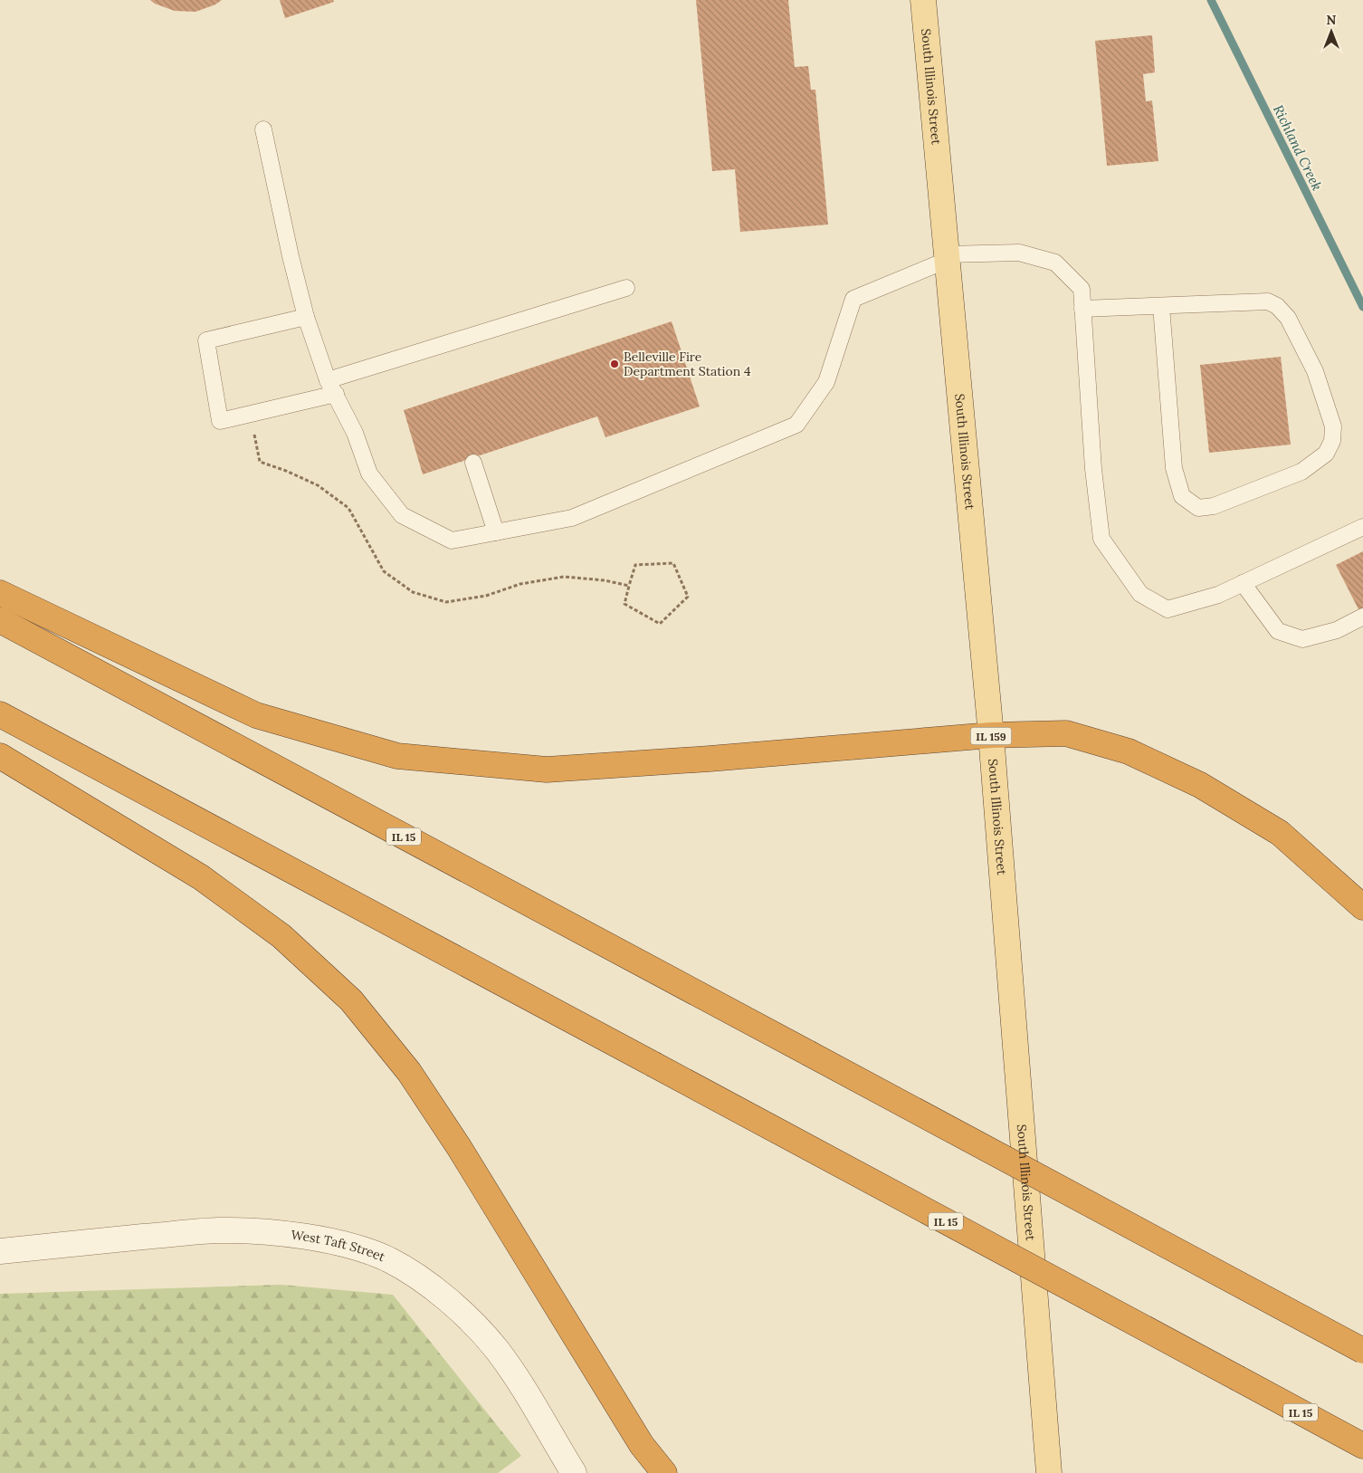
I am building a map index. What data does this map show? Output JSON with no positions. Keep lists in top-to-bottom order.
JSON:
{
  "streets": {
    "highway": ["IL 15"],
    "main road": ["South Illinois Street", "IL 159"],
    "street": ["West Taft Street"]
  },
  "water": ["Richland Creek"],
  "places": ["Belleville Fire Department Station 4"],
  "north": "top"
}
